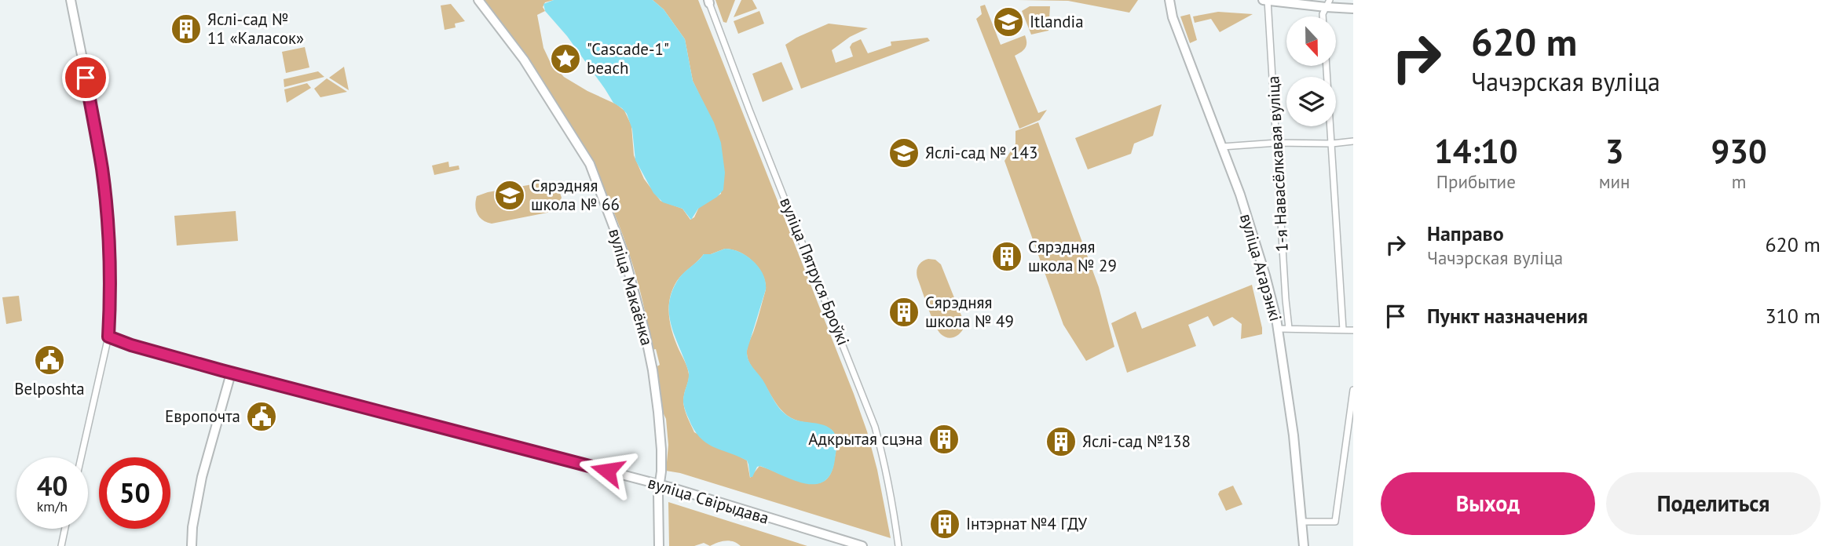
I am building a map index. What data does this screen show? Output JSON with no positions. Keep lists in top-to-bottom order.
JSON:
{
  "streets": {
    "main road": ["вуліца Агарэнкі", "вуліца Макаёнка", "вуліца Свірыдава"],
    "street": ["1-я Навасёлкавая вуліца", "вуліца Пятруся Броўкі"]
  },
  "crossings": [
    ["вуліца Макаёнка", "вуліца Свірыдава"]
  ],
  "places": {
    "school or university": ["Itlandia", "Яслі-сад № 143", "Сярэдняя школа № 66"],
    "building": [
      "Яслі-сад № 11 «Каласок»",
      "Сярэдняя школа № 29",
      "Сярэдняя школа № 49",
      "Адкрытая сцэна",
      "Яслі-сад №138",
      "Інтэрнат №4 ГДУ"
    ],
    "place": ["\"Cascade-1\" beach"],
    "public building": ["Belposhta", "Европочта"]
  },
  "north": "bottom",
  "page": {
    "turn": ["620 m", "Чачэрская вуліца"],
    "eta": [
      "14:10",
      "Прибытие",
      "3",
      "мин",
      "930",
      "m"
    ],
    "list": [
      {
        "name": "Направо",
        "note": "Чачэрская вуліца",
        "value": "620 m"
      },
      {
        "name": "Пункт назначения",
        "value": "310 m"
      }
    ],
    "speed": "40 km/h",
    "limit": "50",
    "buttons": ["Выход", "Поделиться"]
  }
}
